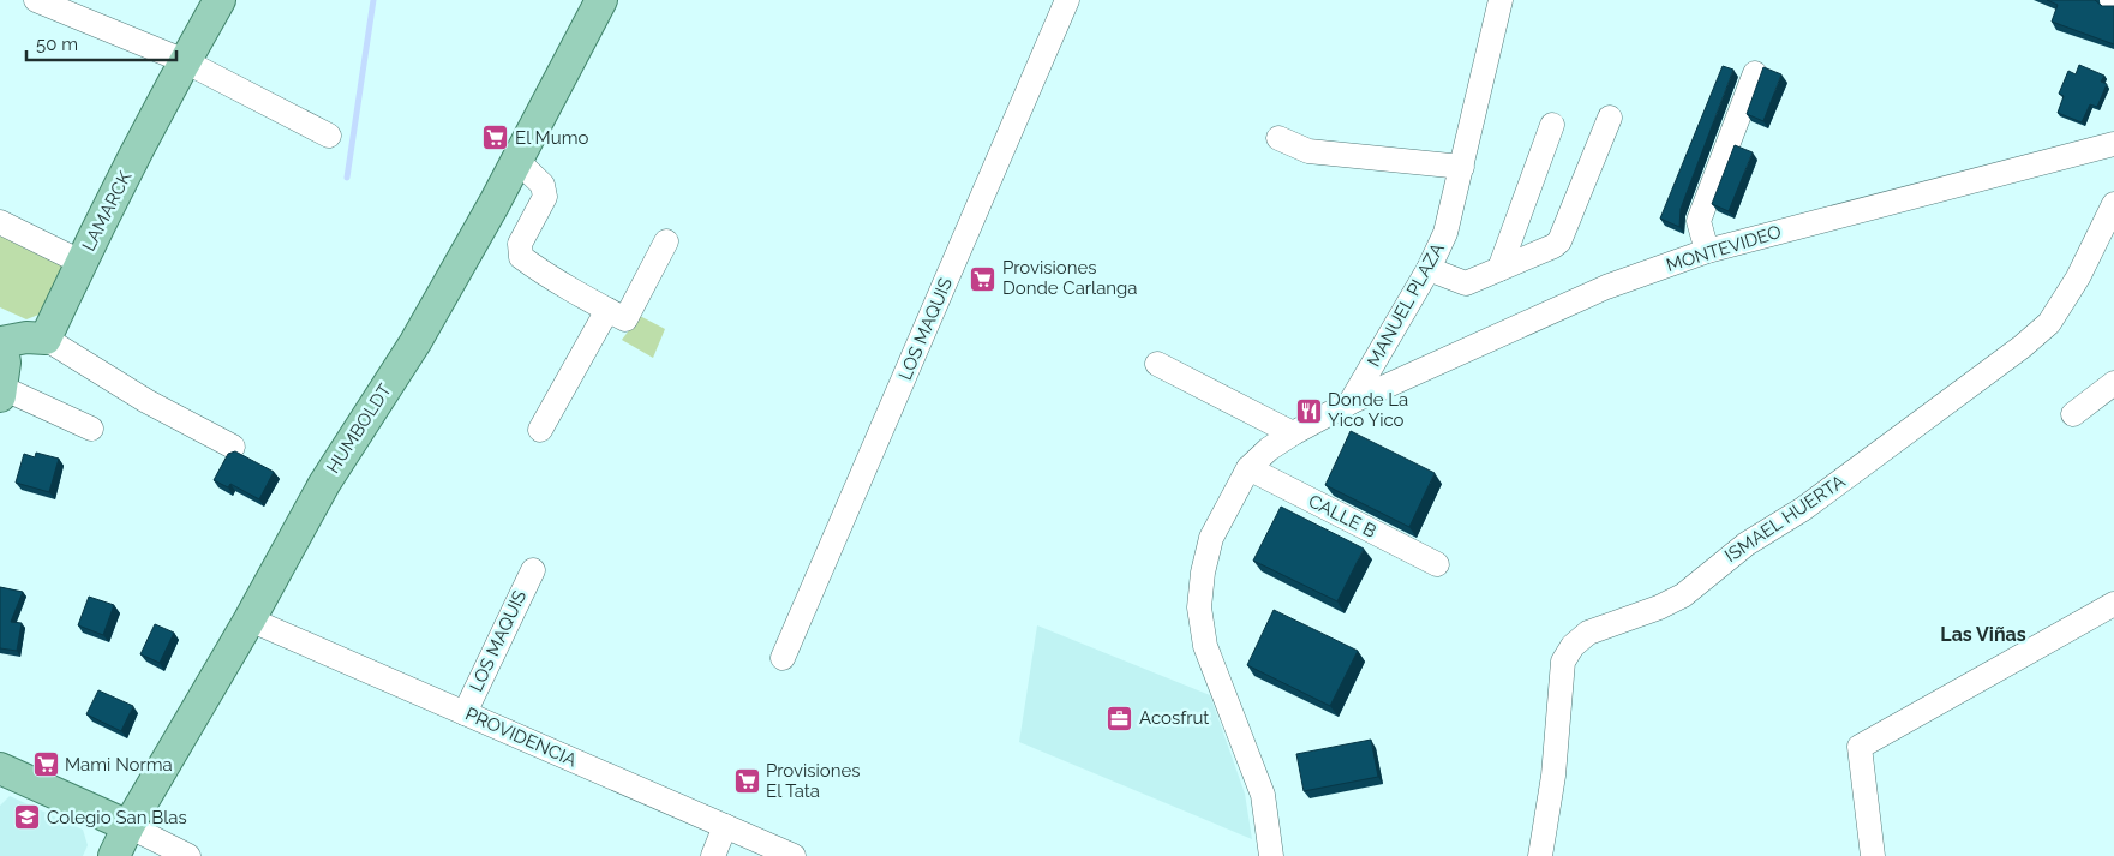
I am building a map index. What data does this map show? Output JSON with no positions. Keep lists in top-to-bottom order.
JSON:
{
  "streets": {
    "main road": ["LAMARCK", "HUMBOLDT"],
    "street": [
      "MONTEVIDEO",
      "MANUEL PLAZA",
      "LOS MAQUIS",
      "CALLE B",
      "ISMAEL HUERTA",
      "PROVIDENCIA"
    ]
  },
  "crossings": [
    ["MONTEVIDEO", "MANUEL PLAZA"],
    ["LOS MAQUIS", "PROVIDENCIA"],
    ["HUMBOLDT", "PROVIDENCIA"]
  ],
  "districts": ["Las Viñas"],
  "places": {
    "supermarket": [
      "El Mumo",
      "Provisiones Donde Carlanga",
      "Mami Norma",
      "Provisiones El Tata"
    ],
    "restaurant": ["Donde La Yico Yico"],
    "office": ["Acosfrut"],
    "school or university": ["Colegio San Blas"]
  },
  "scale_bar": "50 m"
}
